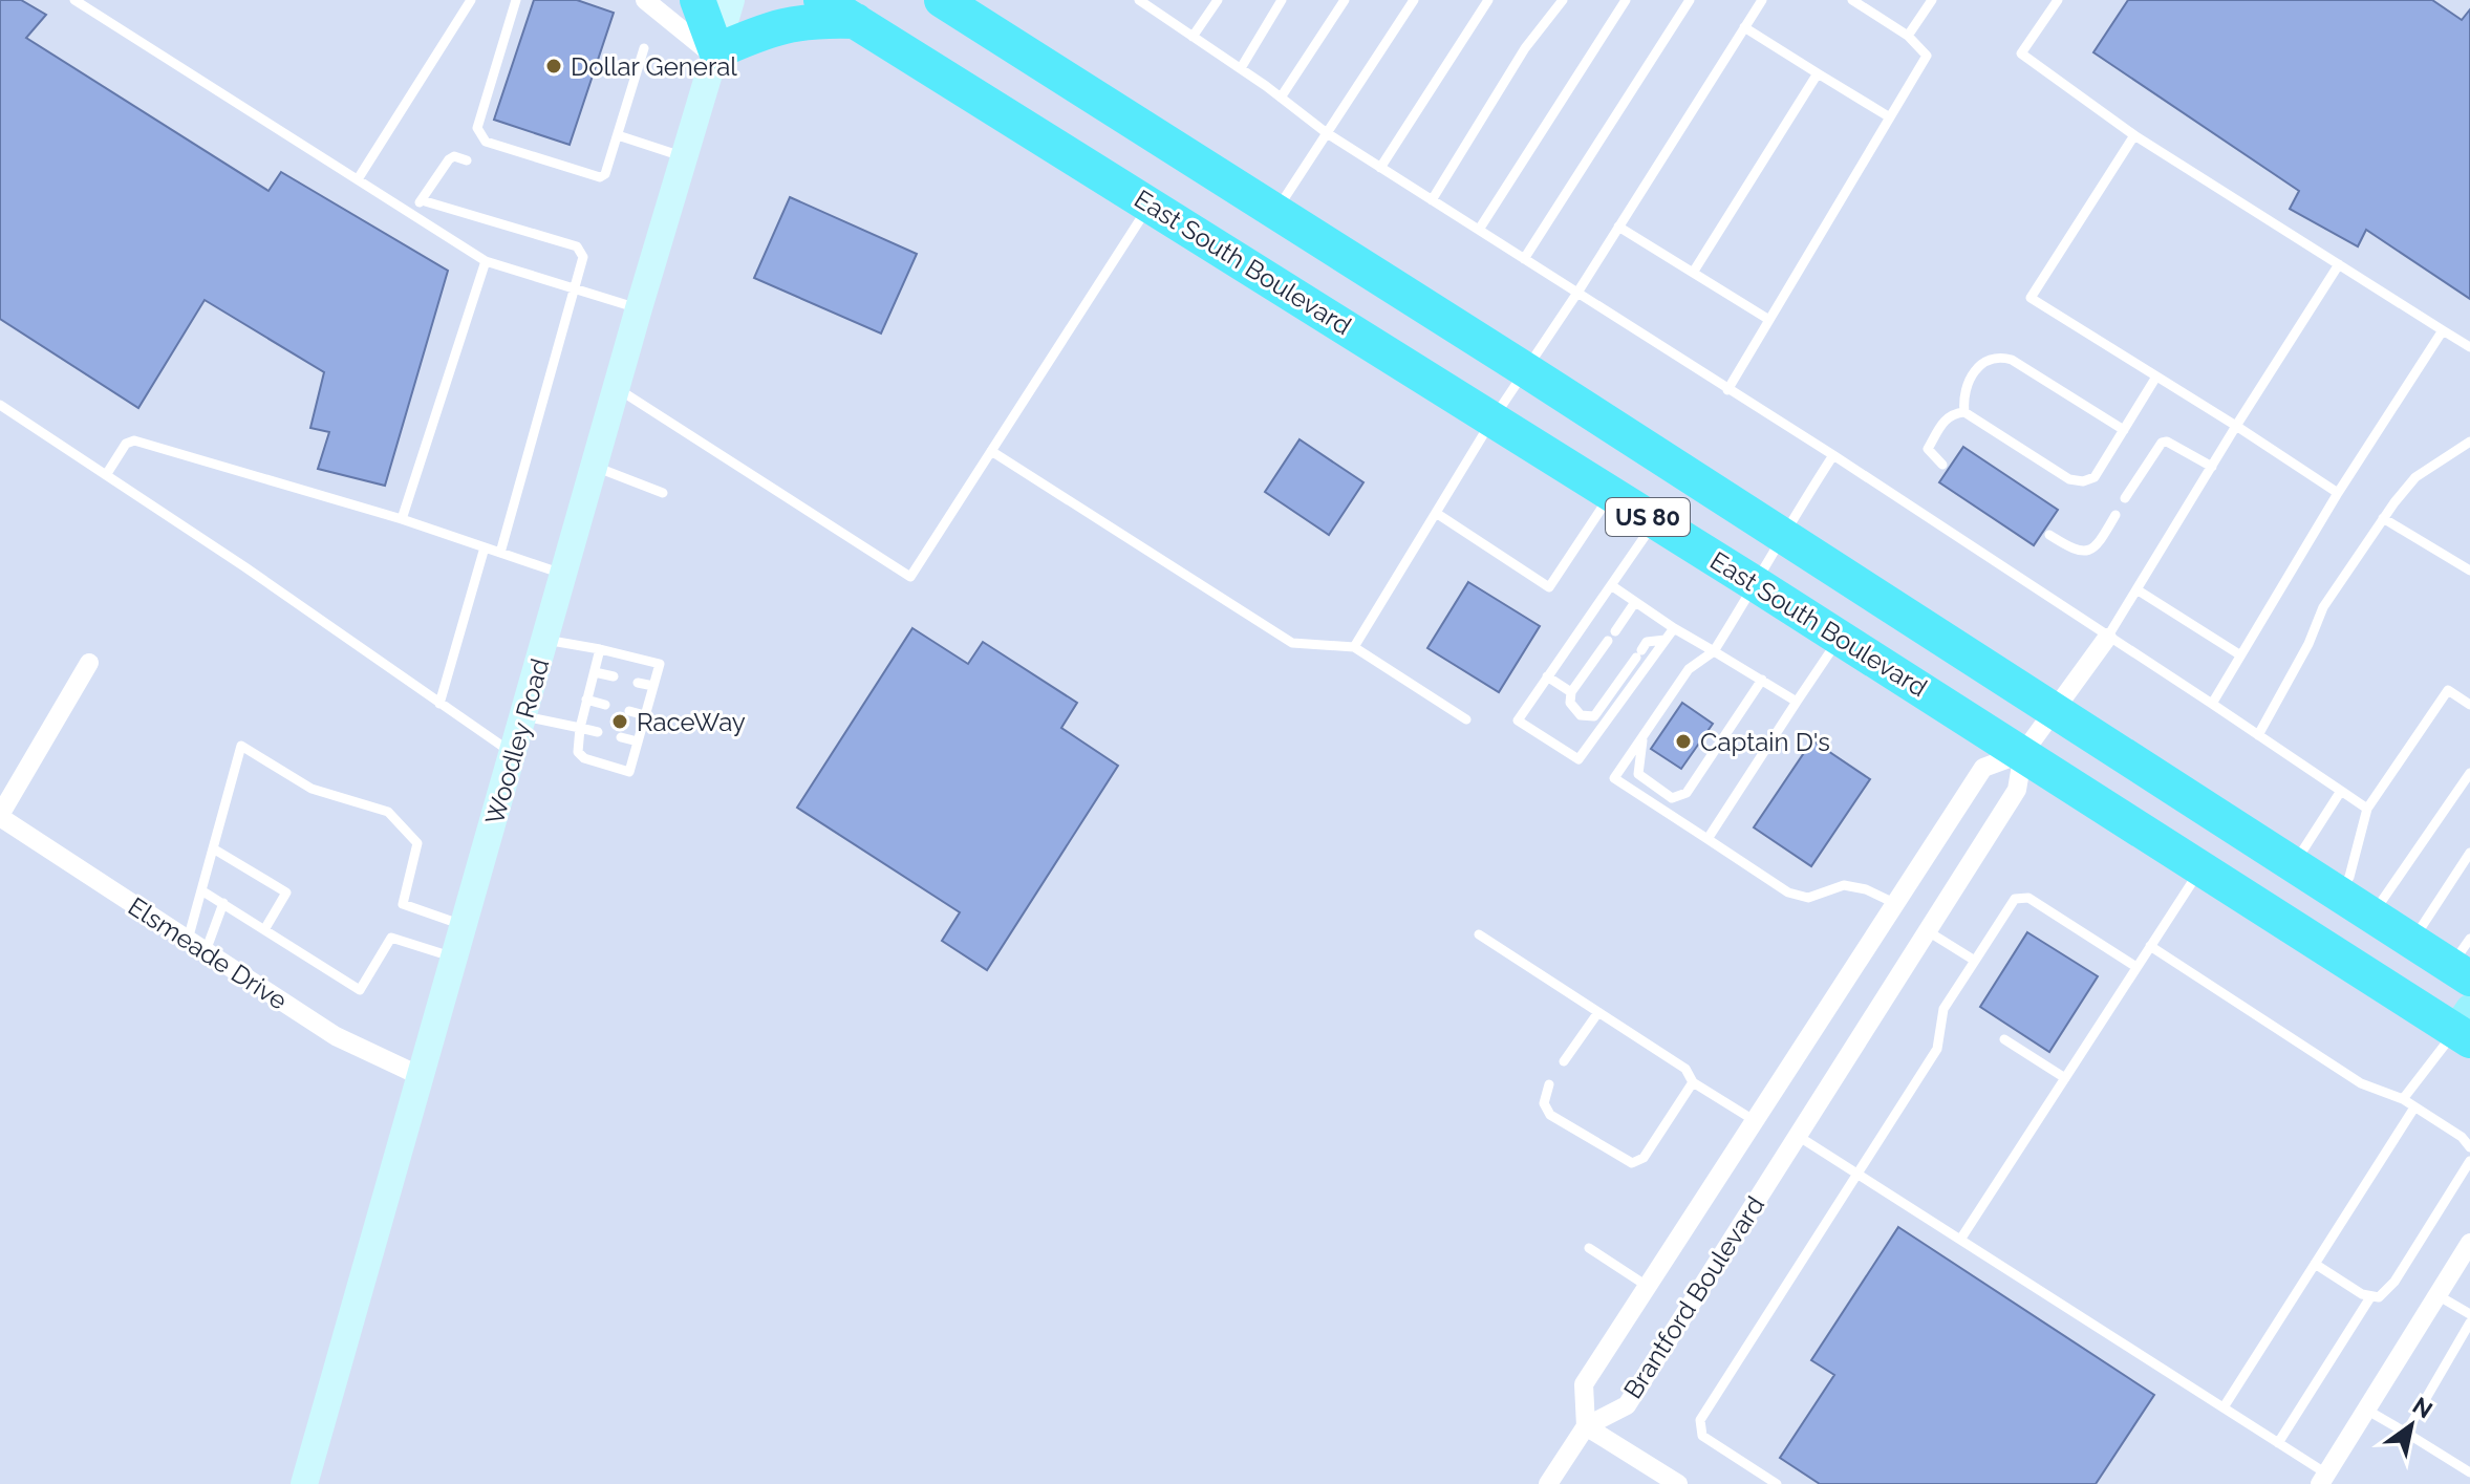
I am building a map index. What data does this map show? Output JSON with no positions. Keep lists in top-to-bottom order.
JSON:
{
  "streets": {
    "highway": ["East South Boulevard", "US 80"],
    "street": ["Woodley Road", "Elsmeade Drive", "Brantford Boulevard"]
  },
  "crossings": [
    ["East South Boulevard", "Brantford Boulevard"],
    ["US 80", "Brantford Boulevard"],
    ["Woodley Road", "Elsmeade Drive"]
  ],
  "places": ["Dollar General", "RaceWay", "Captain D's"],
  "north": "top right"
}
